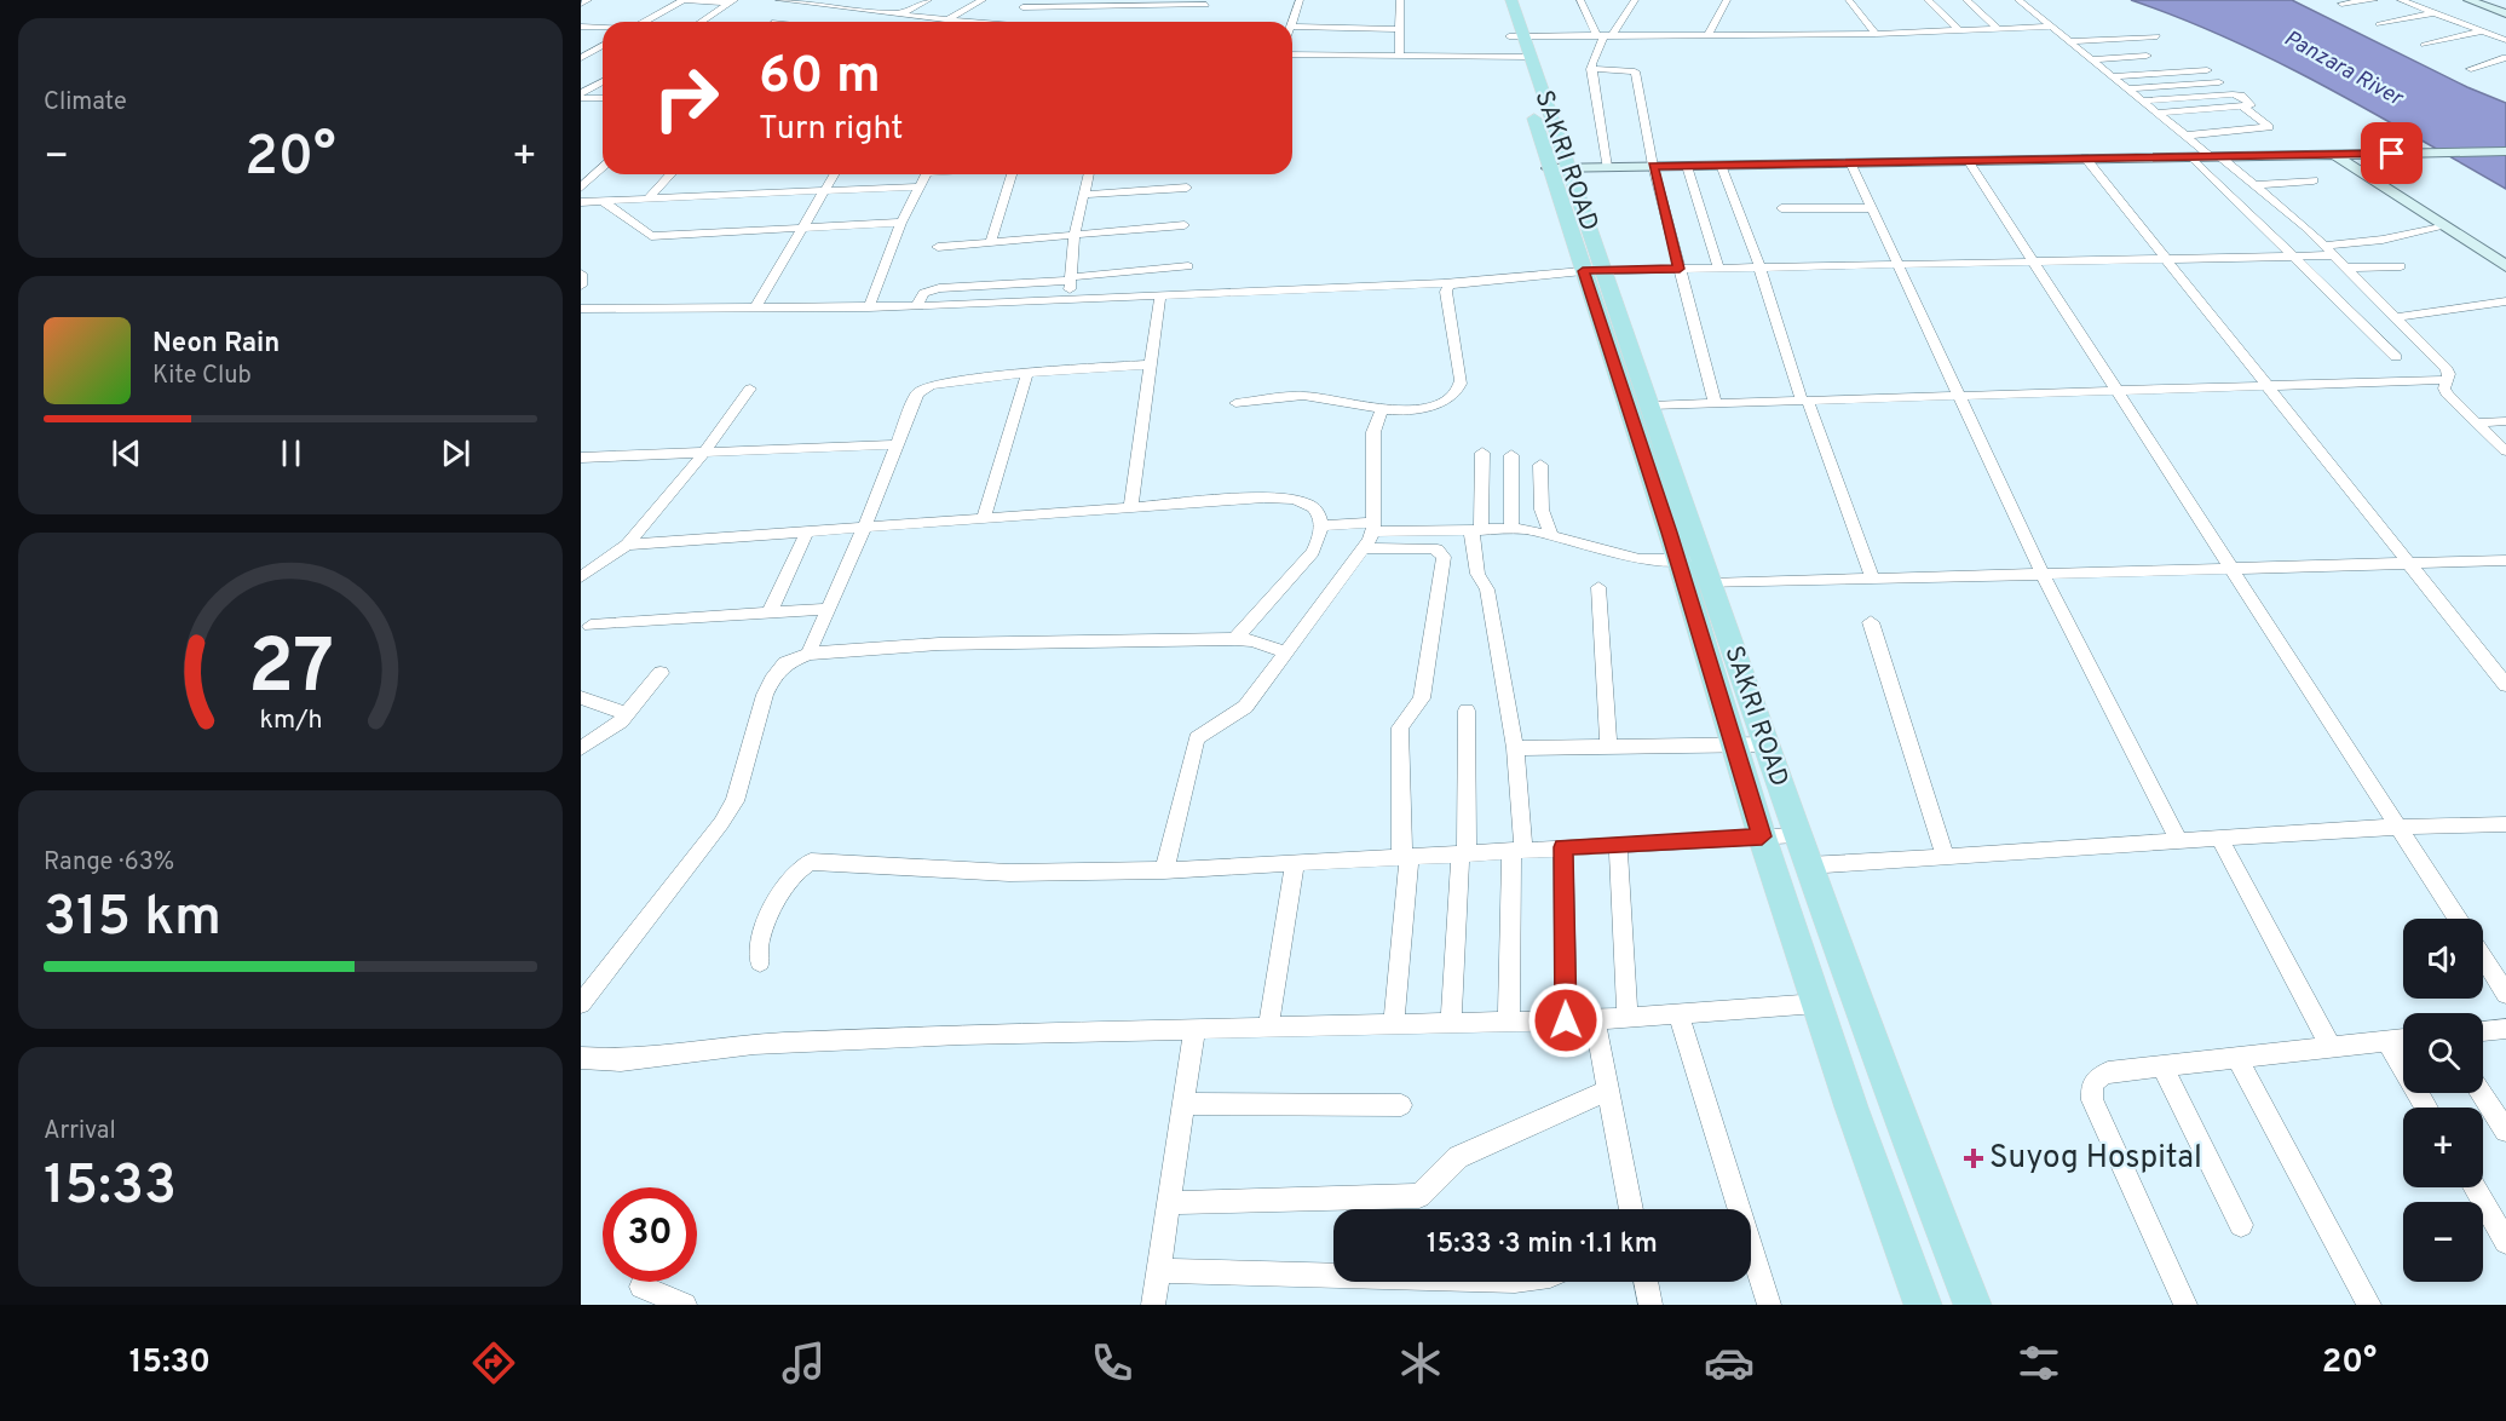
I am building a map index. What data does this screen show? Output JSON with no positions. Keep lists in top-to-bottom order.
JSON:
{
  "streets": {
    "main road": ["SAKRI ROAD"]
  },
  "water": ["Panzara River"],
  "places": {
    "health": ["Suyog Hospital"]
  },
  "page": {
    "tile": [
      "Climate",
      ["Range · 63%", "315 km"],
      ["Arrival", "15:33"]
    ],
    "turn": ["60 m", "Turn right"],
    "heat": ["−", "20°", "+"],
    "song": ["Neon Rain", "Kite Club"],
    "map_buttons": ["+", "−"],
    "limit": "30",
    "trip": "15:33 · 3 min · 1.1 km",
    "tabs": ["15:30", "20°"],
    "gauge": ["27", "km/h"]
  }
}
